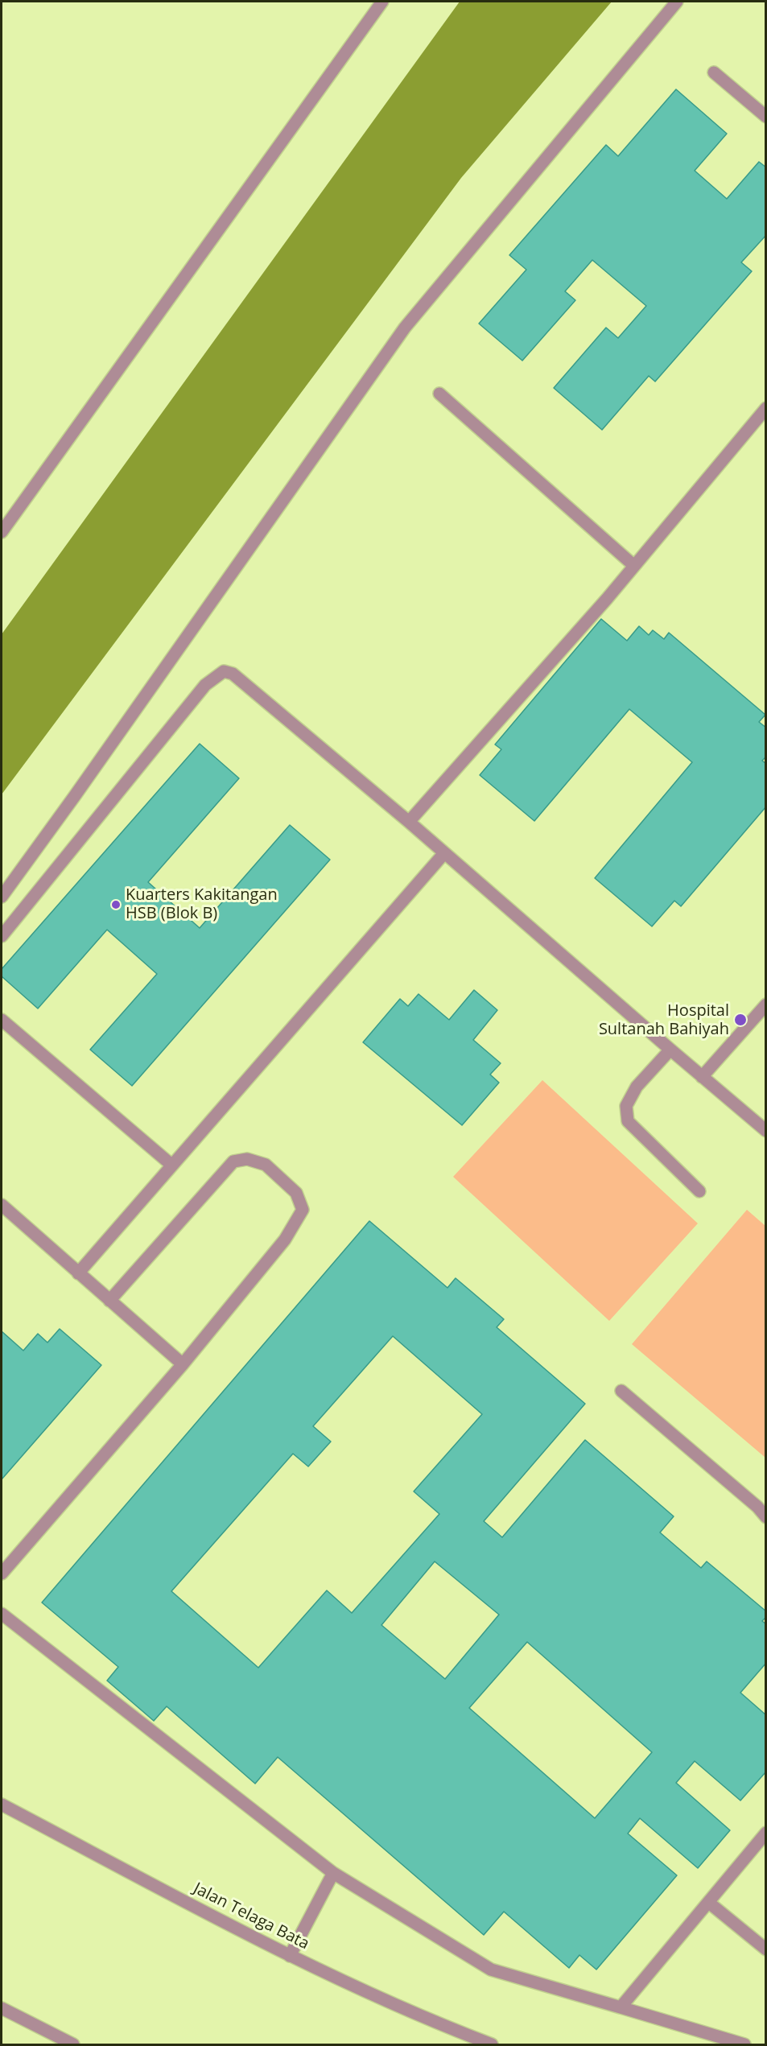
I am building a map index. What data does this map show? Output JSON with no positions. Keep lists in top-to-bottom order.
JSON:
{
  "streets": {
    "street": ["Jalan Telaga Bata"]
  },
  "places": ["Kuarters Kakitangan HSB (Blok B)", "Hospital Sultanah Bahiyah"]
}
